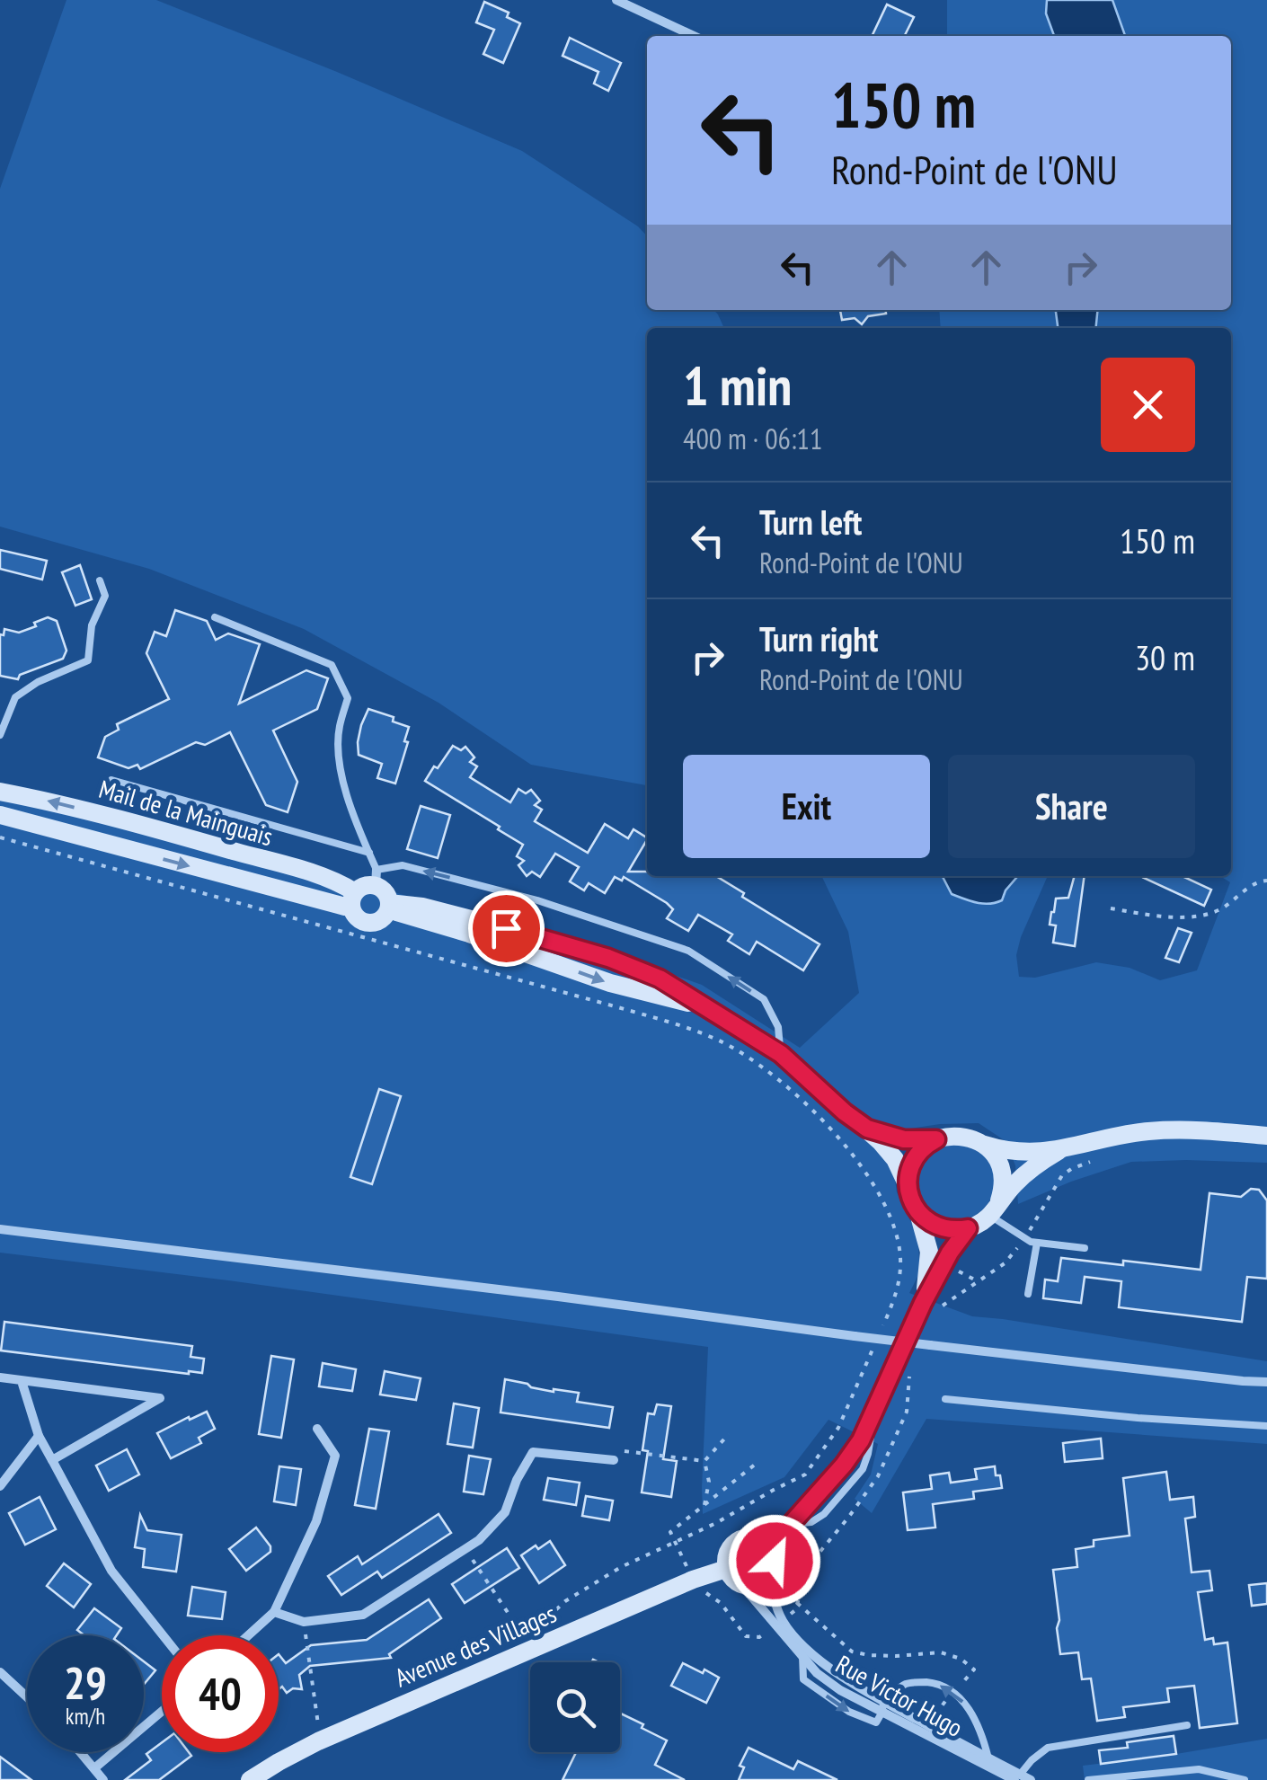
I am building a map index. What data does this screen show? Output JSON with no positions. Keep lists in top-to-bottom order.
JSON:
{
  "streets": {
    "street": ["Mail de la Mainguais", "Avenue des Villages", "Rue Victor Hugo"]
  },
  "crossings": [
    ["Avenue des Villages", "Rue Victor Hugo"]
  ],
  "page": {
    "turn": ["150 m", "Rond-Point de l'ONU"],
    "heading": ["1 min", "400 m · 06:11"],
    "list": [
      {
        "name": "Turn left",
        "note": "Rond-Point de l'ONU",
        "value": "150 m"
      },
      {
        "name": "Turn right",
        "note": "Rond-Point de l'ONU",
        "value": "30 m"
      }
    ],
    "buttons": ["Exit", "Share"],
    "speed": "29 km/h",
    "limit": "40"
  }
}
